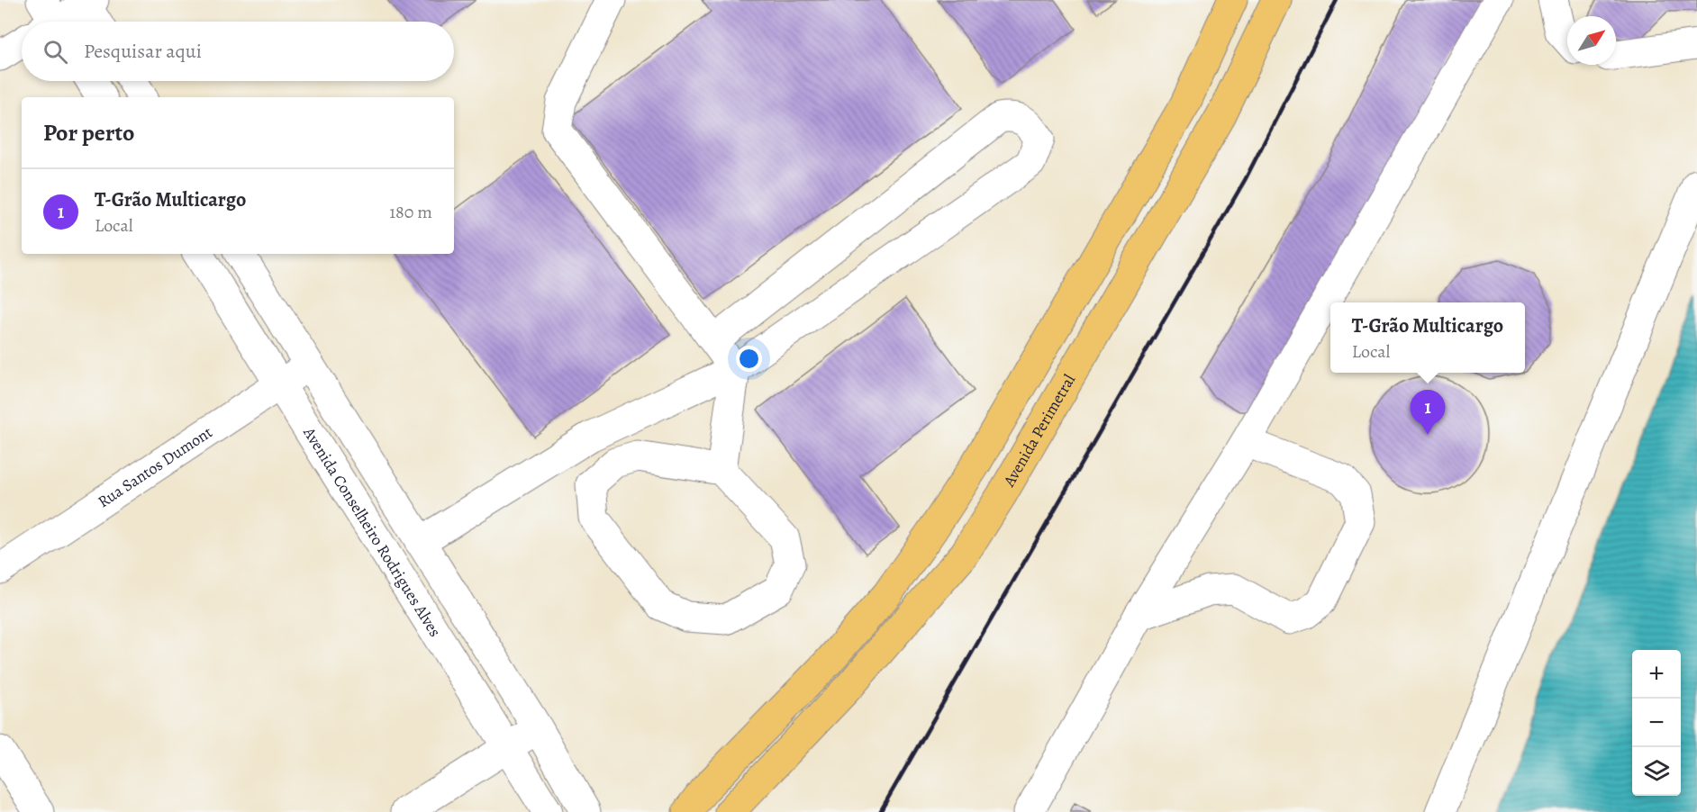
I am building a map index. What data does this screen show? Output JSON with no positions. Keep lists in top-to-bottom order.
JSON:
{
  "streets": {
    "main road": ["Avenida Perimetral"],
    "street": ["Rua Santos Dumont", "Avenida Conselheiro Rodrigues Alves"]
  },
  "crossings": [
    ["Rua Santos Dumont", "Avenida Conselheiro Rodrigues Alves"]
  ],
  "north": "top right",
  "page": {
    "search": "Pesquisar aqui",
    "heading": "Por perto",
    "list": [
      {
        "mark": "1",
        "name": "T-Grão Multicargo",
        "note": "Local",
        "value": "180 m"
      }
    ],
    "popup": ["T-Grão Multicargo", "Local"],
    "pins": "1",
    "map_buttons": ["+", "−"]
  }
}
